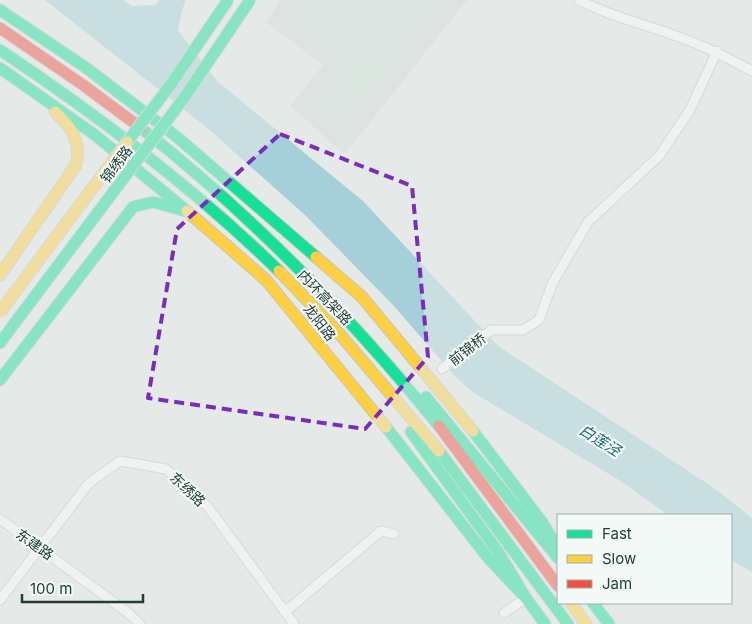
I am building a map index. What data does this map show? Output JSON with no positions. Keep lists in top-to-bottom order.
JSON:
{
  "streets": {
    "main road": ["锦绣路", "内环高架路", "龙阳路"],
    "street": ["前锦桥", "东绣路", "东建路"]
  },
  "crossings": [
    ["东绣路", "东建路"]
  ],
  "water": ["白莲泾"],
  "legend": ["Fast", "Slow", "Jam"],
  "scale_bar": "100 m"
}
